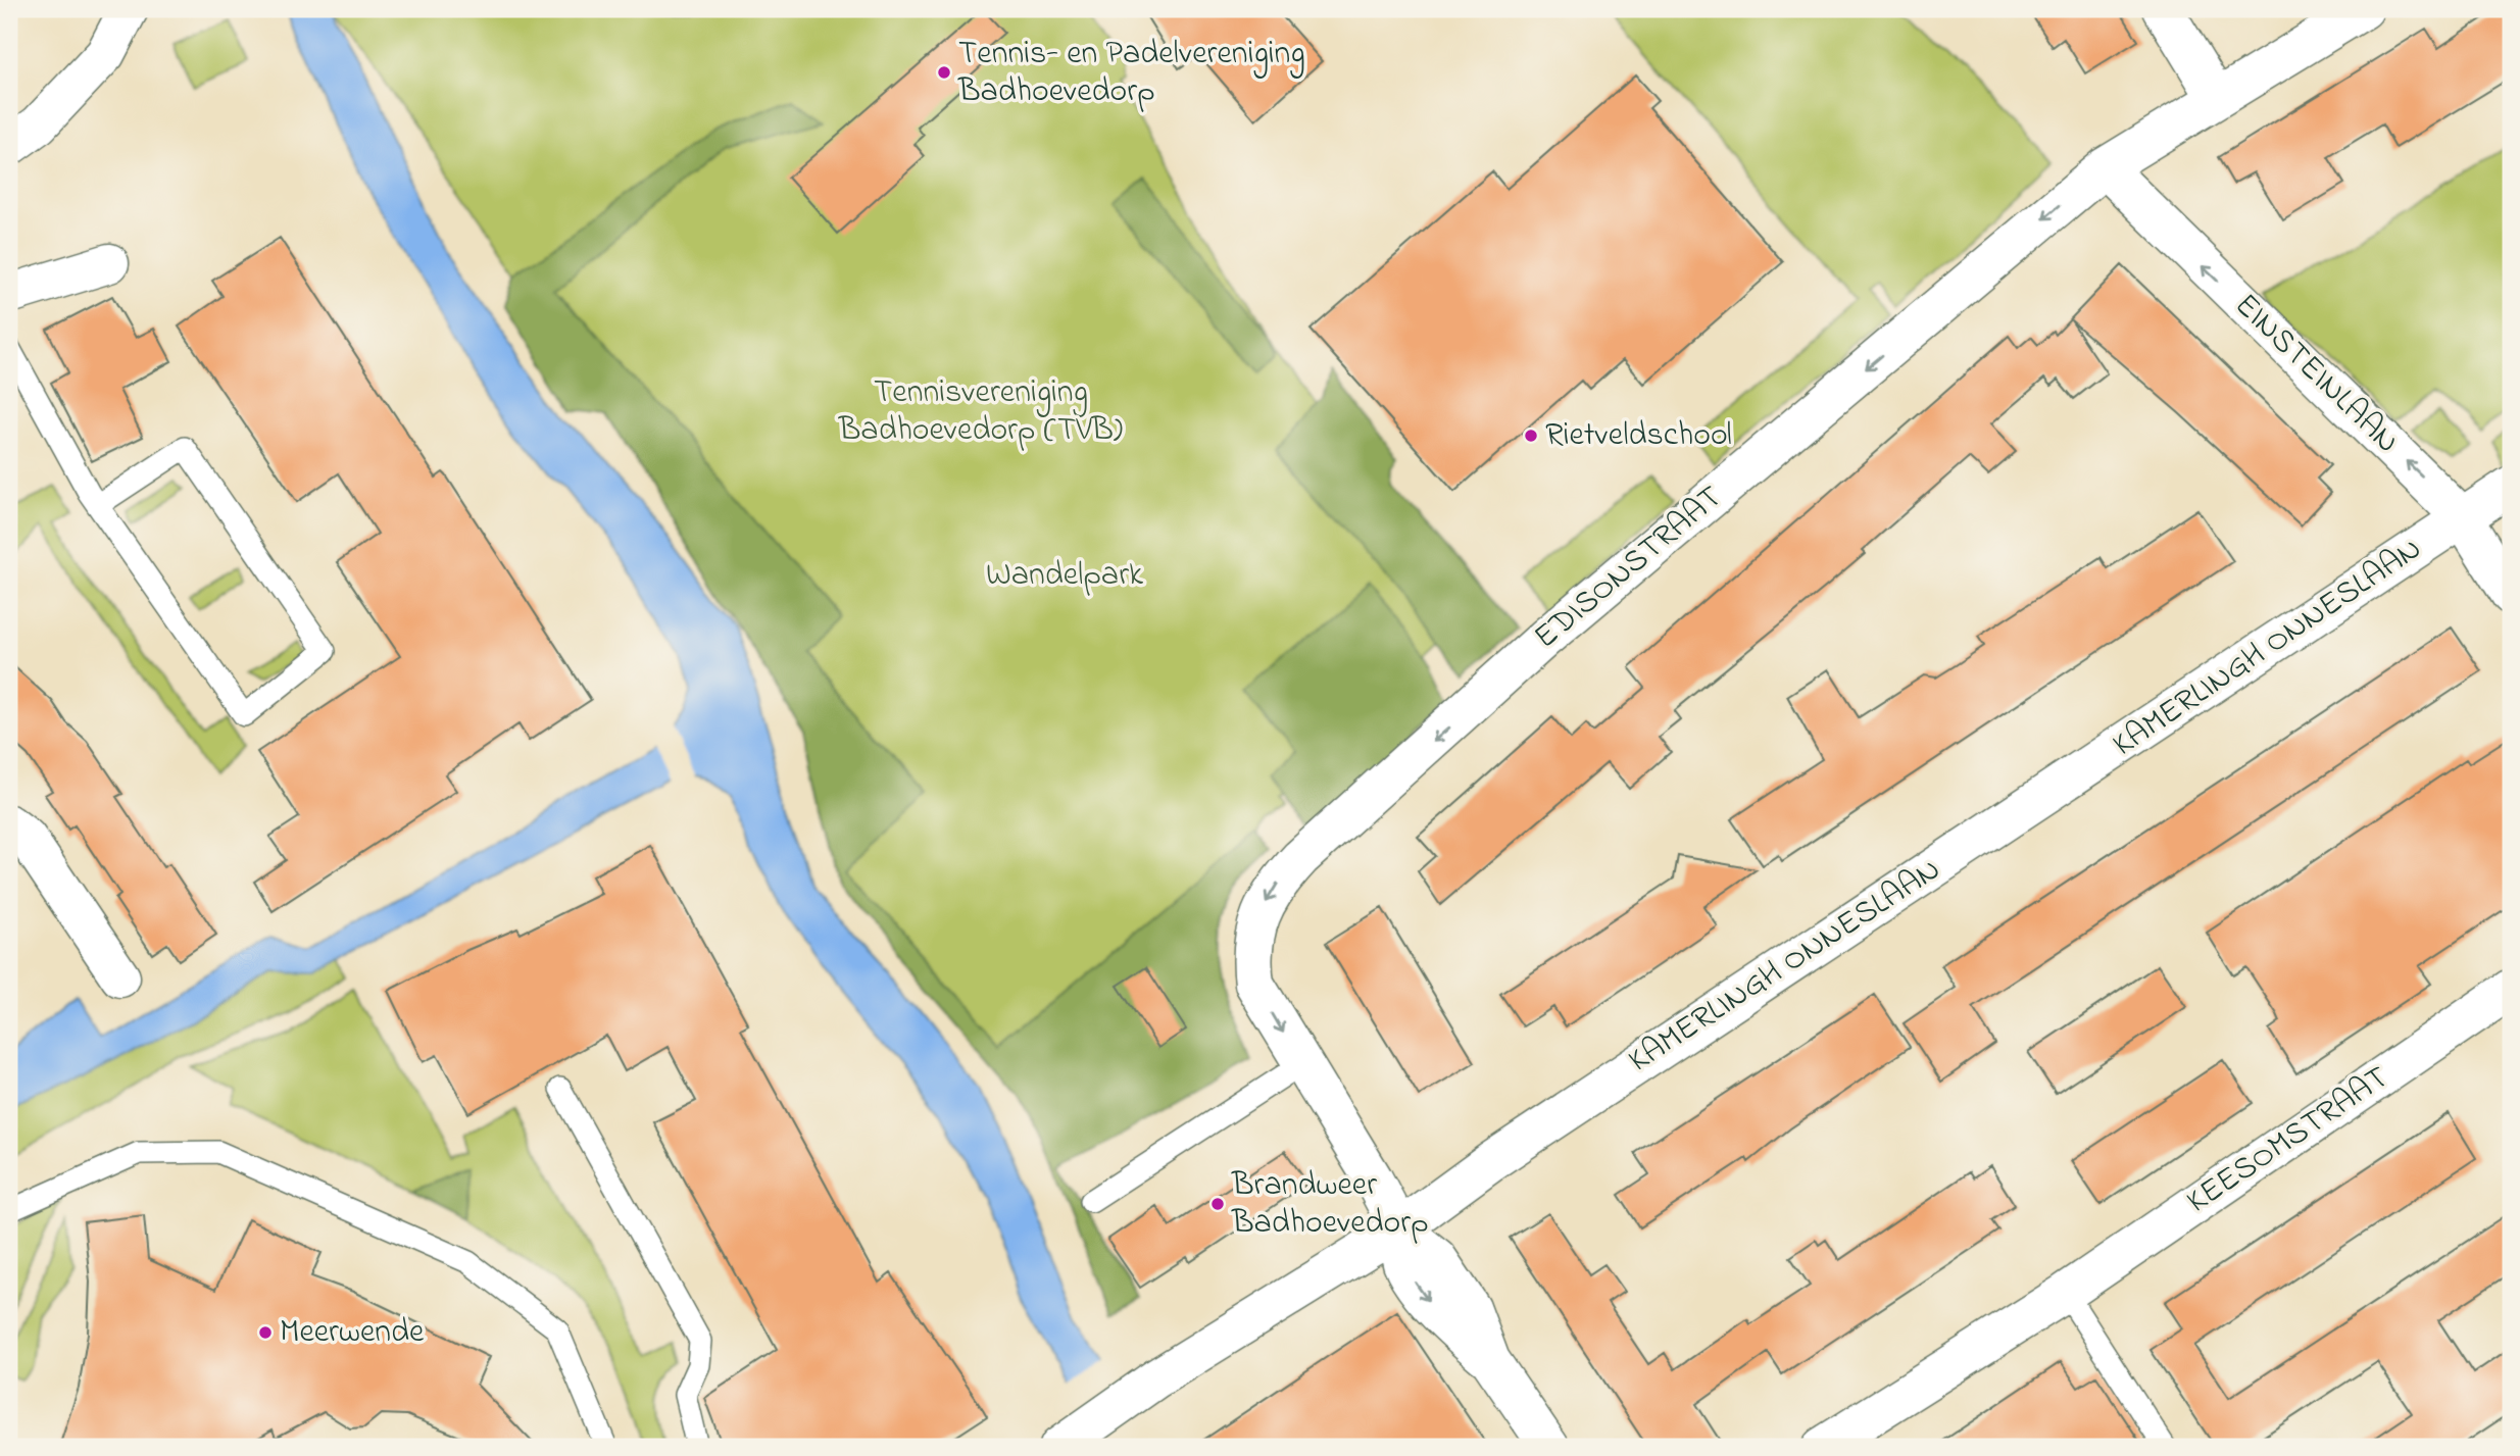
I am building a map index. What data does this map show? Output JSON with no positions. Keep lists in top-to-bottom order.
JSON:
{
  "streets": {
    "street": [
      "EINSTEINLAAN",
      "EDISONSTRAAT",
      "KAMERLINGH ONNESLAAN",
      "KEESOMSTRAAT"
    ]
  },
  "crossings": [
    ["EINSTEINLAAN", "EDISONSTRAAT"],
    ["EINSTEINLAAN", "KAMERLINGH ONNESLAAN"]
  ],
  "one_way": ["EINSTEINLAAN", "EDISONSTRAAT"],
  "parks": ["Tennisvereniging Badhoevedorp (TVB)", "Wandelpark"],
  "places": [
    "Tennis- en Padelvereniging Badhoevedorp",
    "Rietveldschool",
    "Brandweer Badhoevedorp",
    "Meerwende"
  ]
}
